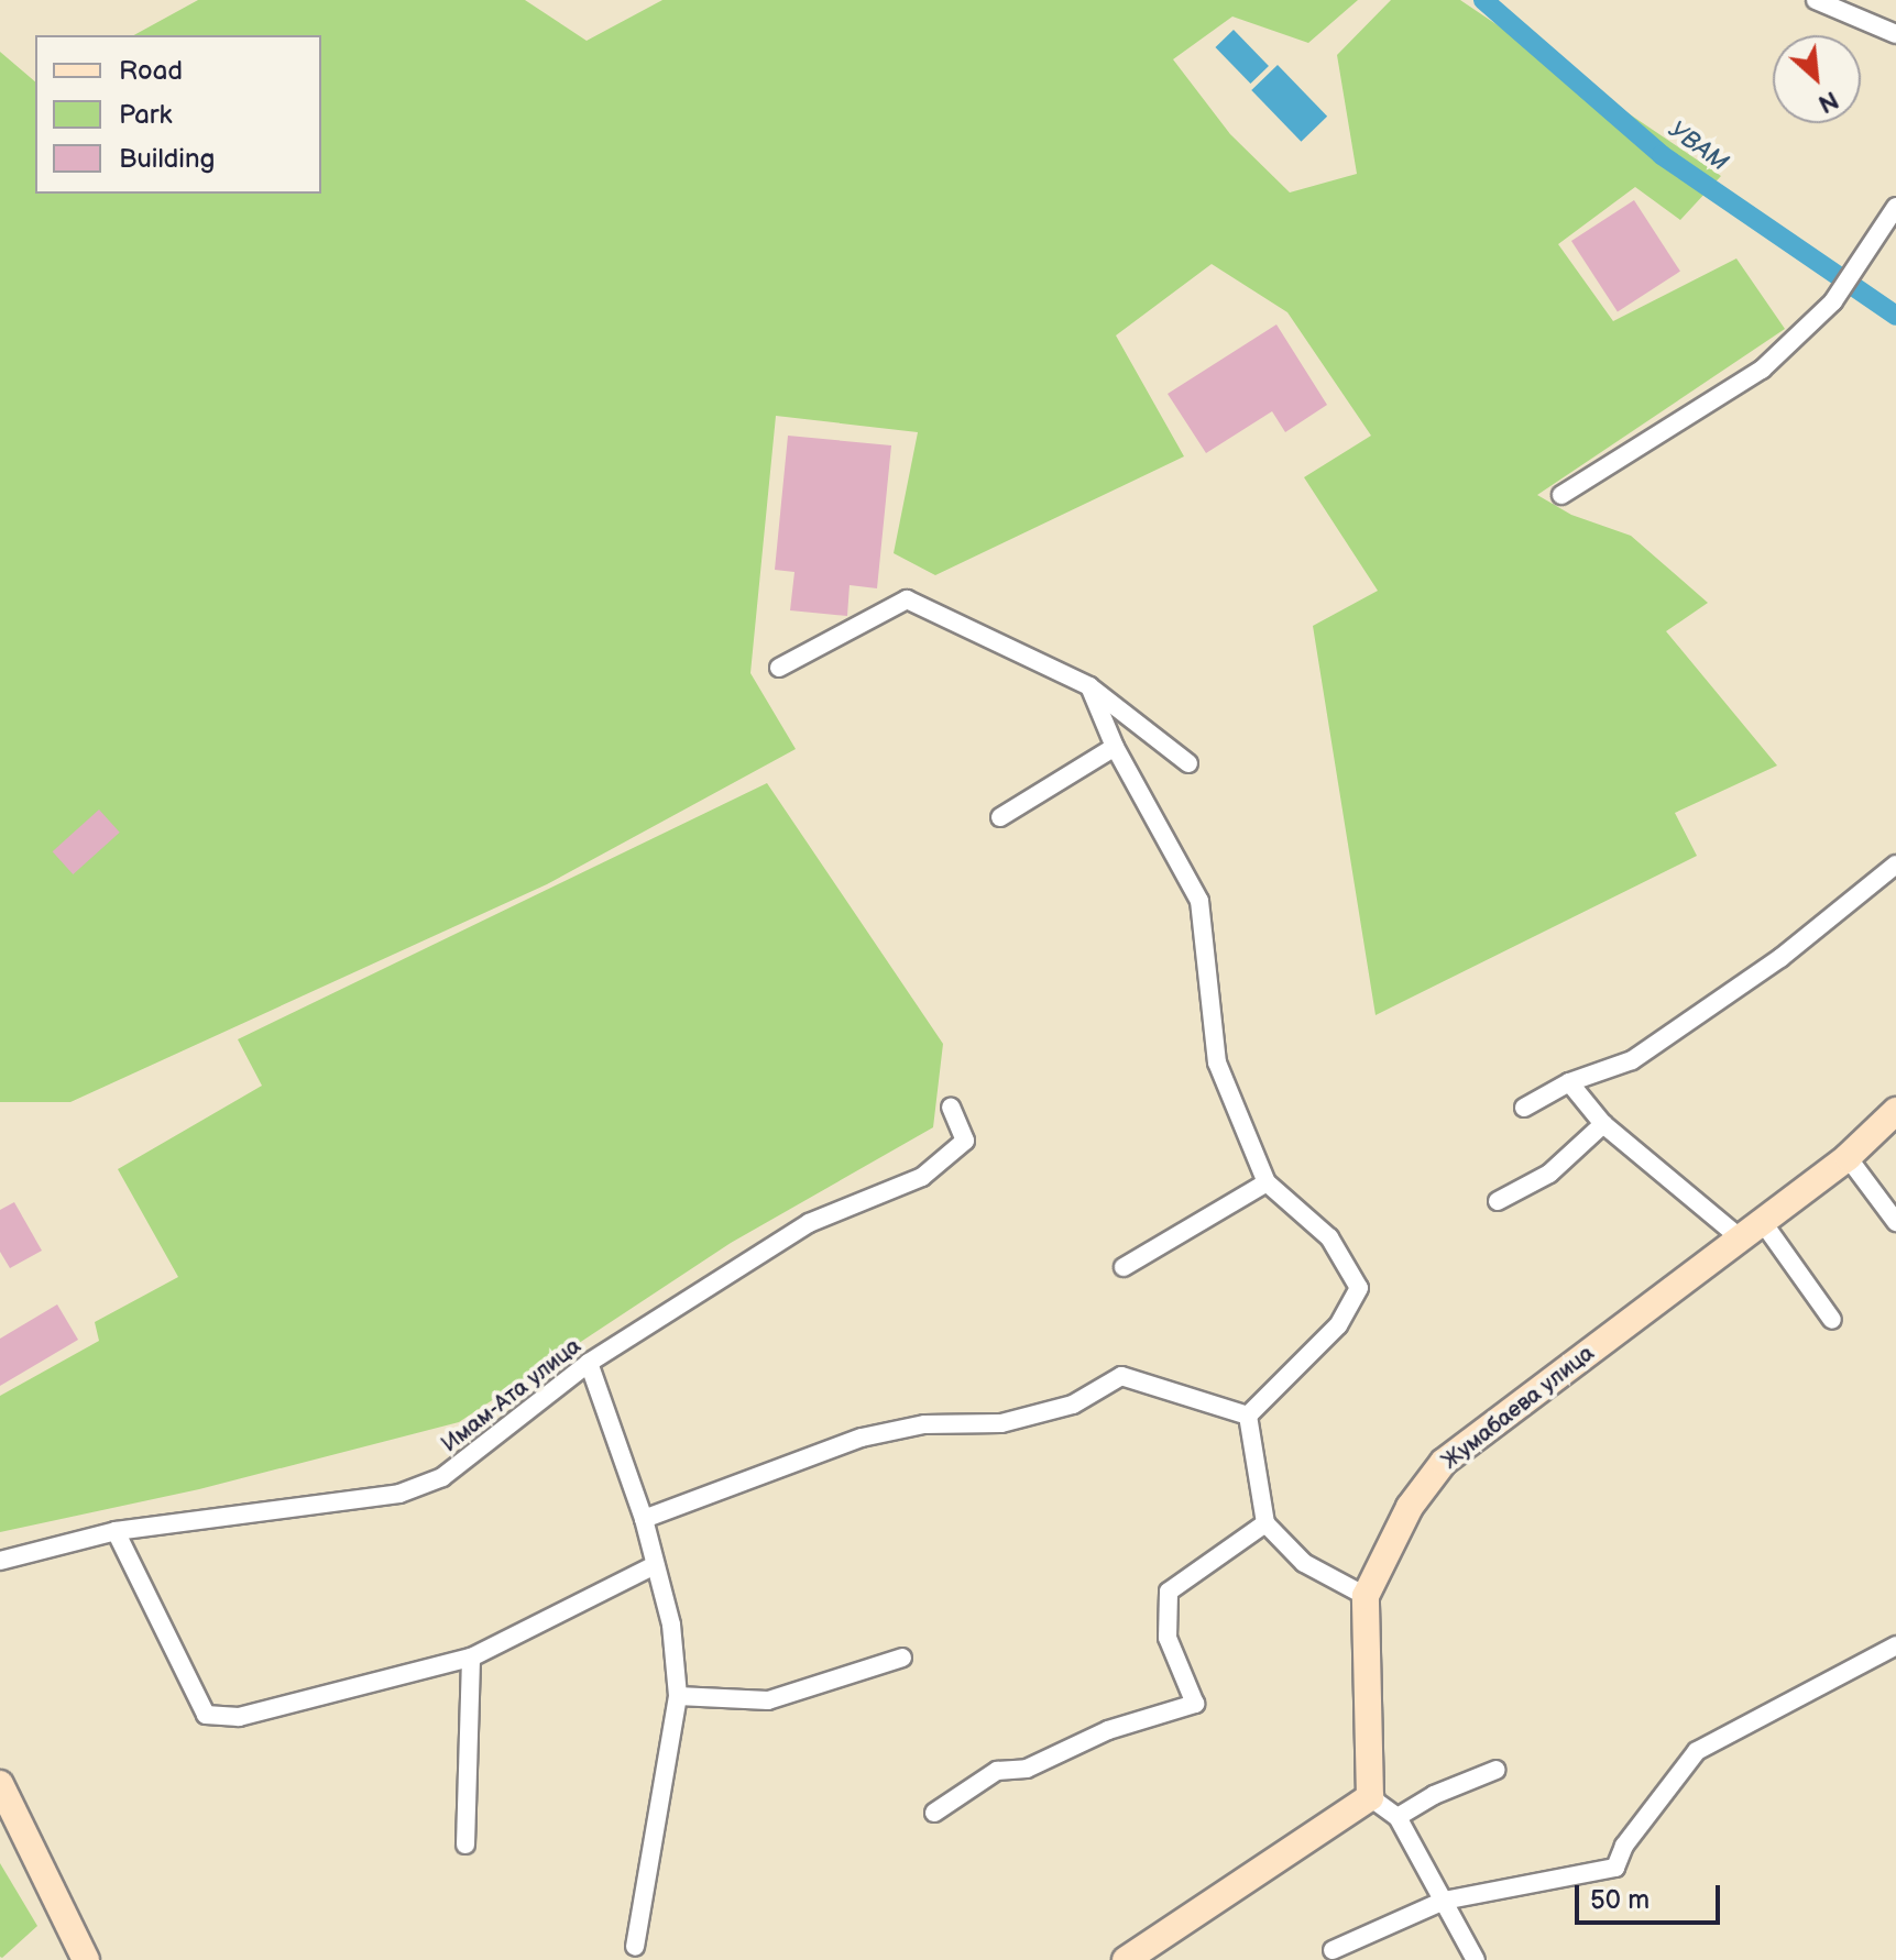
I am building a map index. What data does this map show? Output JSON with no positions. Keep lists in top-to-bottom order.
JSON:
{
  "streets": {
    "street": ["Имам-Ата улица", "Жумабаева улица"]
  },
  "water": ["УВАМ"],
  "legend": ["Road", "Park", "Building"],
  "scale_bar": "50 m",
  "north": "bottom right"
}
